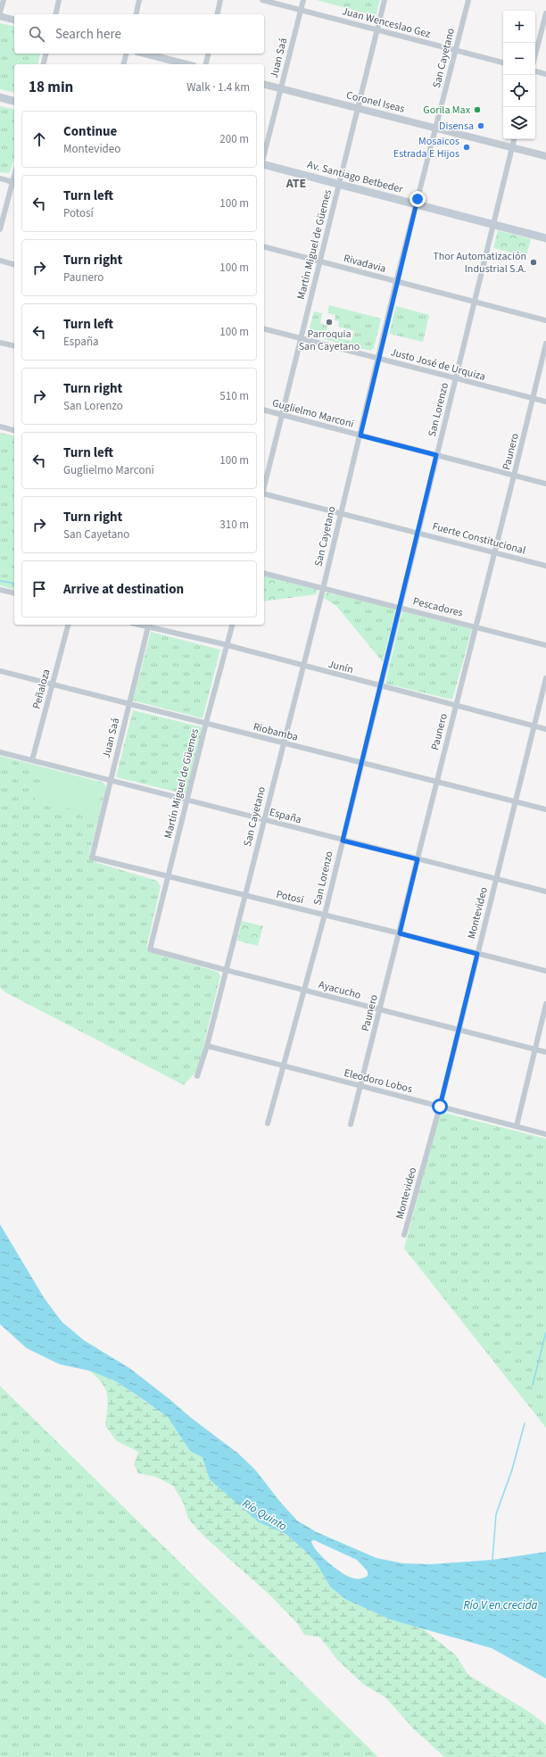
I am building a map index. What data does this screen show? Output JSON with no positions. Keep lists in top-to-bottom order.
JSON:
{
  "streets": {
    "main road": ["Av. Santiago Betbeder"],
    "street": [
      "Juan Wenceslao Gez",
      "Juan Saá",
      "San Cayetano",
      "Coronel Iseas",
      "Martín Miguel de Güemes",
      "Rivadavia",
      "Justo José de Urquiza",
      "San Lorenzo",
      "Guglielmo Marconi",
      "Paunero",
      "Fuerte Constitucional",
      "Pescadores",
      "Junín",
      "Peñaloza",
      "Riobamba",
      "España",
      "Potosí",
      "Montevideo",
      "Ayacucho",
      "Eleodoro Lobos"
    ]
  },
  "crossings": [
    ["Juan Wenceslao Gez", "Juan Saá"],
    ["Juan Wenceslao Gez", "San Cayetano"],
    ["Juan Wenceslao Gez", "Martín Miguel de Güemes"],
    ["Juan Saá", "Coronel Iseas"],
    ["Juan Saá", "Junín"],
    ["Juan Saá", "Riobamba"],
    ["Juan Saá", "España"],
    ["Juan Saá", "Potosí"],
    ["San Cayetano", "Coronel Iseas"],
    ["San Cayetano", "Av. Santiago Betbeder"],
    ["San Cayetano", "Rivadavia"],
    ["San Cayetano", "Justo José de Urquiza"],
    ["San Cayetano", "Guglielmo Marconi"],
    ["San Cayetano", "Fuerte Constitucional"],
    ["San Cayetano", "Pescadores"],
    ["San Cayetano", "Junín"],
    ["San Cayetano", "Riobamba"],
    ["San Cayetano", "España"],
    ["San Cayetano", "Potosí"],
    ["San Cayetano", "Ayacucho"],
    ["San Cayetano", "Eleodoro Lobos"],
    ["Coronel Iseas", "Martín Miguel de Güemes"],
    ["Coronel Iseas", "San Lorenzo"],
    ["Av. Santiago Betbeder", "Martín Miguel de Güemes"],
    ["Av. Santiago Betbeder", "San Lorenzo"],
    ["Martín Miguel de Güemes", "Rivadavia"],
    ["Martín Miguel de Güemes", "Justo José de Urquiza"],
    ["Martín Miguel de Güemes", "Guglielmo Marconi"],
    ["Martín Miguel de Güemes", "Junín"],
    ["Martín Miguel de Güemes", "Riobamba"],
    ["Martín Miguel de Güemes", "España"],
    ["Martín Miguel de Güemes", "Potosí"],
    ["Martín Miguel de Güemes", "Ayacucho"],
    ["Rivadavia", "San Lorenzo"],
    ["Justo José de Urquiza", "San Lorenzo"],
    ["Justo José de Urquiza", "Paunero"],
    ["San Lorenzo", "Guglielmo Marconi"],
    ["San Lorenzo", "Fuerte Constitucional"],
    ["San Lorenzo", "Pescadores"],
    ["San Lorenzo", "Junín"],
    ["San Lorenzo", "Riobamba"],
    ["San Lorenzo", "España"],
    ["San Lorenzo", "Potosí"],
    ["San Lorenzo", "Ayacucho"],
    ["San Lorenzo", "Eleodoro Lobos"],
    ["Guglielmo Marconi", "Paunero"],
    ["Paunero", "Fuerte Constitucional"],
    ["Paunero", "Pescadores"],
    ["Paunero", "Junín"],
    ["Paunero", "Riobamba"],
    ["Paunero", "España"],
    ["Paunero", "Potosí"],
    ["Paunero", "Ayacucho"],
    ["Paunero", "Eleodoro Lobos"],
    ["Junín", "Montevideo"],
    ["Peñaloza", "Riobamba"],
    ["Peñaloza", "España"],
    ["Riobamba", "Montevideo"],
    ["España", "Montevideo"],
    ["Potosí", "Montevideo"],
    ["Montevideo", "Ayacucho"],
    ["Montevideo", "Eleodoro Lobos"]
  ],
  "districts": ["ATE"],
  "water": ["Río Quinto", "Río V en crecida"],
  "places": [
    "Gorila Max",
    "Disensa",
    "Mosaicos Estrada E Hijos",
    "Thor Automatización Industrial S.A.",
    "Parroquia San Cayetano"
  ],
  "page": {
    "map_buttons": ["+", "−"],
    "search": "Search here",
    "heading": ["18 min", "Walk · 1.4 km"],
    "list": [
      ["Continue", "Montevideo", "200 m"],
      ["Turn left", "Potosí", "100 m"],
      ["Turn right", "Paunero", "100 m"],
      ["Turn left", "España", "100 m"],
      ["Turn right", "San Lorenzo", "510 m"],
      ["Turn left", "Guglielmo Marconi", "100 m"],
      ["Turn right", "San Cayetano", "310 m"],
      "Arrive at destination"
    ]
  }
}
